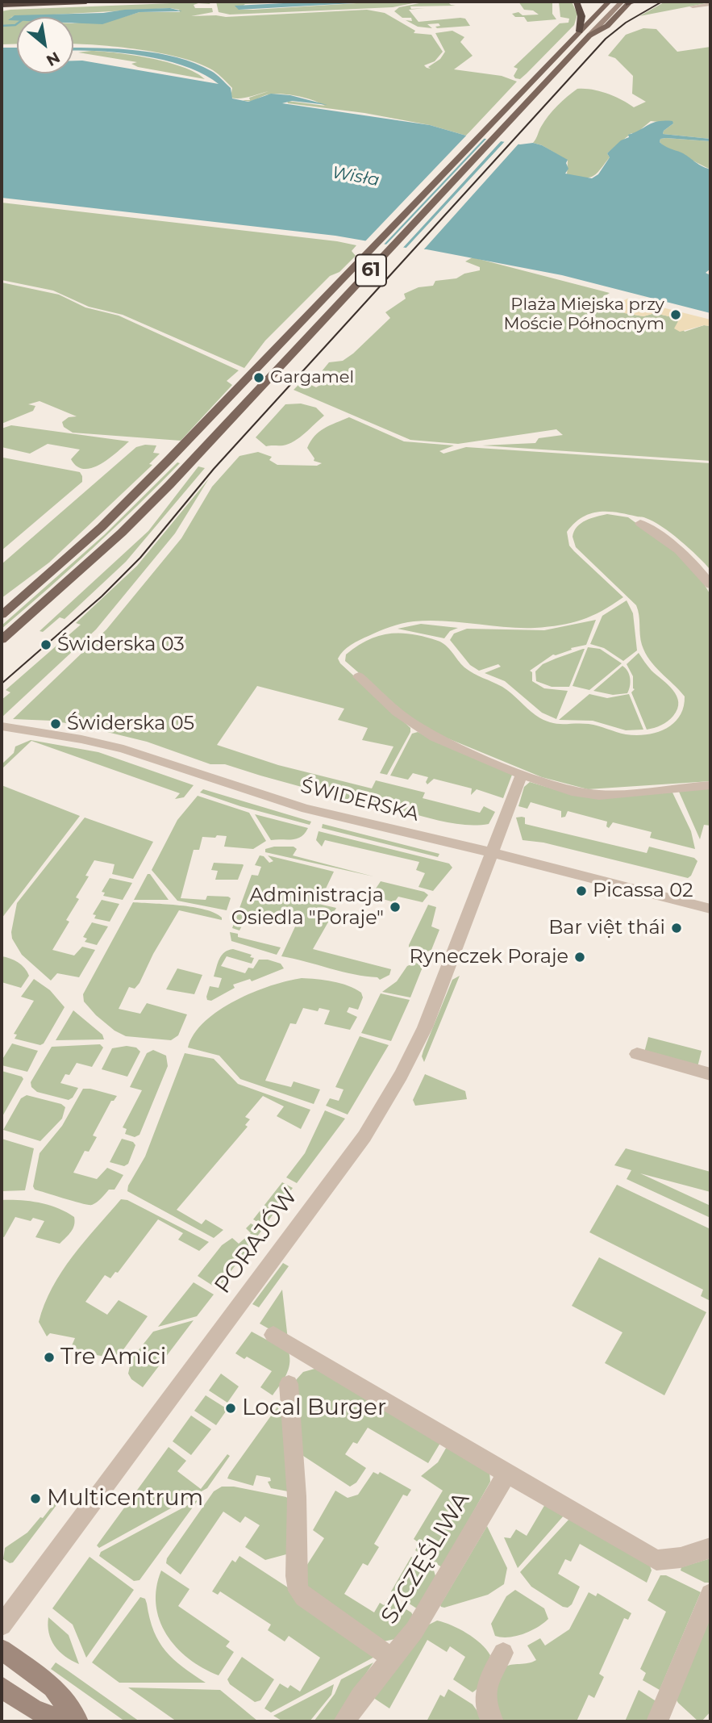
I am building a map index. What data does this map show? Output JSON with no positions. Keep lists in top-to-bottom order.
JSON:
{
  "streets": {
    "main road": ["61"],
    "street": ["ŚWIDERSKA", "PORAJÓW", "SZCZĘŚLIWA"]
  },
  "crossings": [
    ["ŚWIDERSKA", "PORAJÓW"]
  ],
  "water": ["Wisła"],
  "places": [
    "Plaża Miejska przy Moście Północnym",
    "Gargamel",
    "Świderska 03",
    "Świderska 05",
    "Picassa 02",
    "Administracja Osiedla \"Poraje\"",
    "Bar việt thái",
    "Ryneczek Poraje",
    "Tre Amici",
    "Local Burger",
    "Multicentrum"
  ],
  "north": "bottom right"
}
